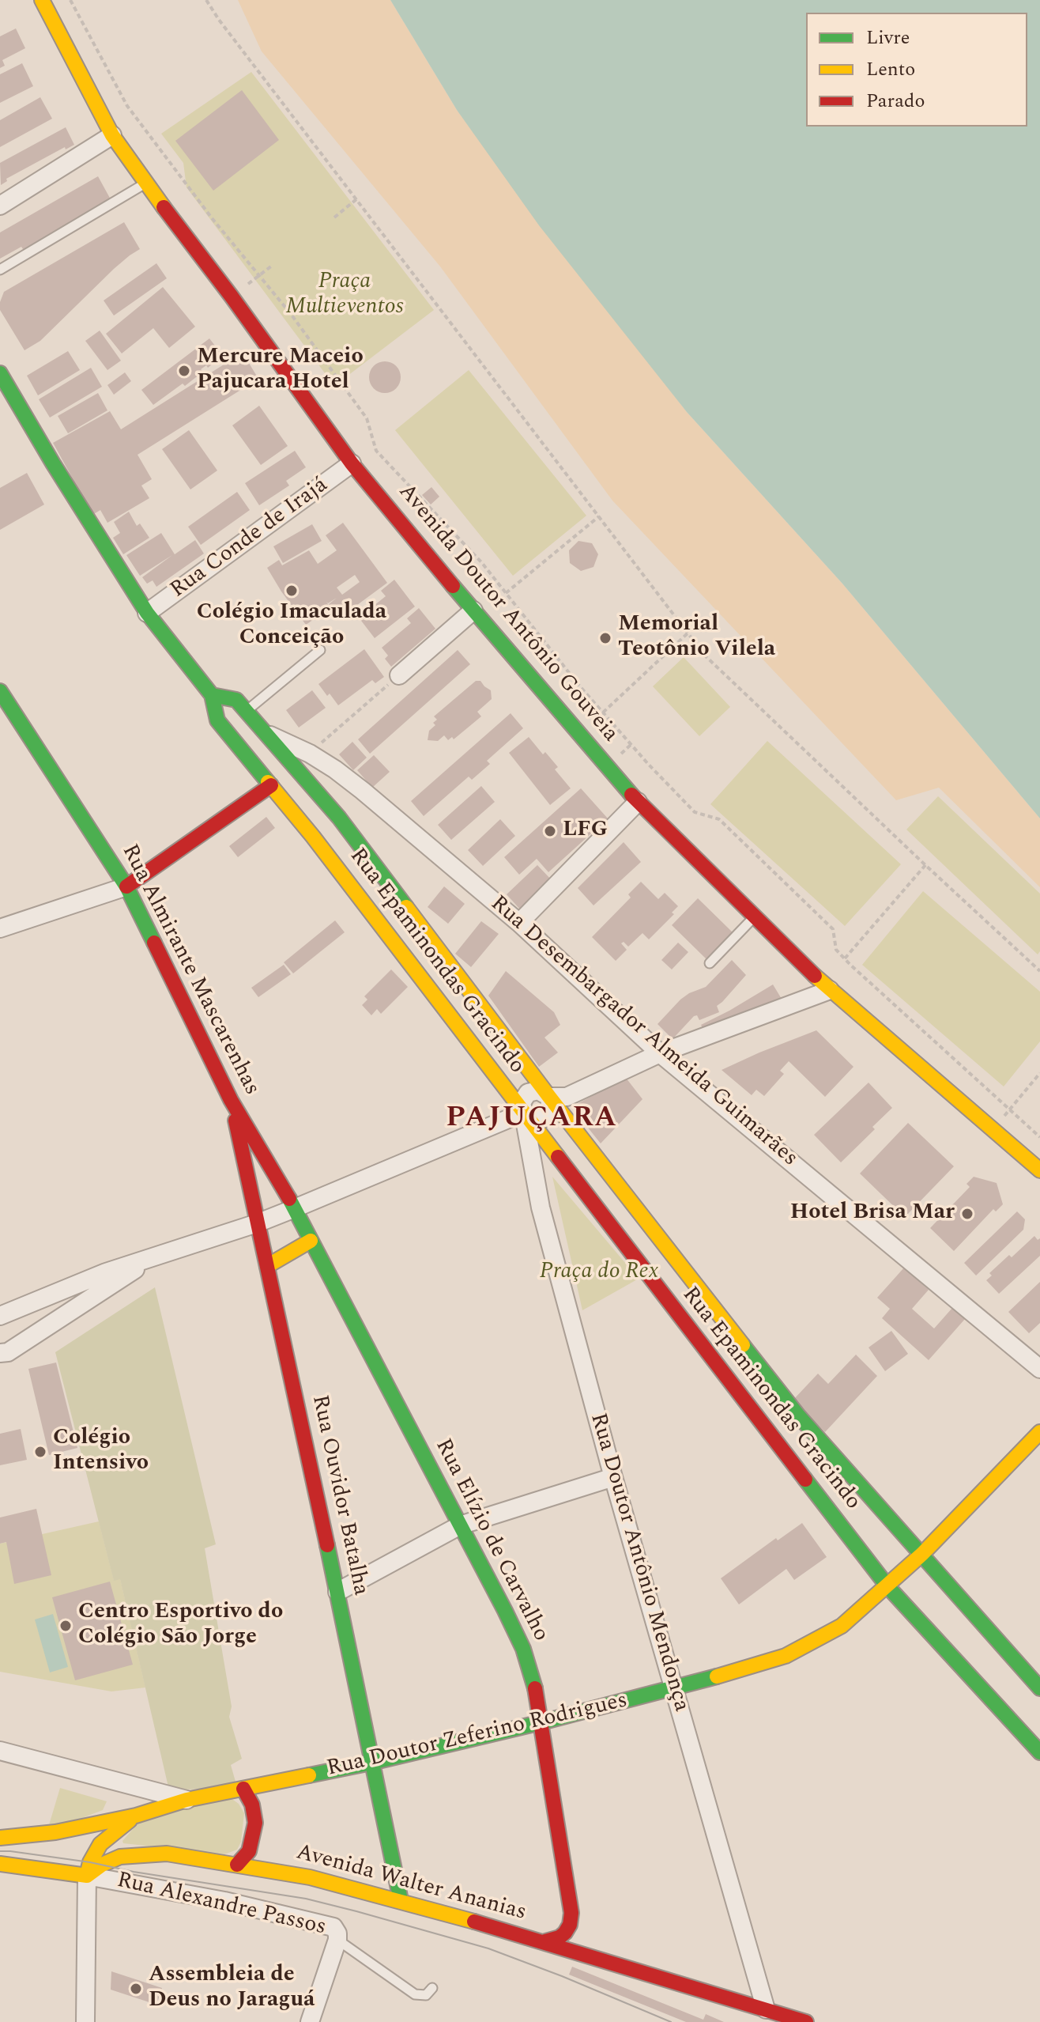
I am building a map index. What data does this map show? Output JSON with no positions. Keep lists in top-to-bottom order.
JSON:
{
  "streets": {
    "street": [
      "Rua Conde de Irajá",
      "Avenida Doutor Antônio Gouveia",
      "Rua Epaminondas Gracindo",
      "Rua Almirante Mascarenhas",
      "Rua Desembargador Almeida Guimarães",
      "Rua Ouvidor Batalha",
      "Rua Elízio de Carvalho",
      "Rua Doutor Antônio Mendonça",
      "Rua Doutor Zeferino Rodrigues",
      "Avenida Walter Ananias",
      "Rua Alexandre Passos"
    ]
  },
  "crossings": [
    ["Rua Conde de Irajá", "Avenida Doutor Antônio Gouveia"],
    ["Rua Conde de Irajá", "Rua Epaminondas Gracindo"],
    ["Rua Epaminondas Gracindo", "Rua Desembargador Almeida Guimarães"],
    ["Rua Epaminondas Gracindo", "Rua Doutor Antônio Mendonça"],
    ["Rua Epaminondas Gracindo", "Rua Doutor Zeferino Rodrigues"],
    ["Rua Almirante Mascarenhas", "Rua Ouvidor Batalha"],
    ["Rua Almirante Mascarenhas", "Rua Elízio de Carvalho"],
    ["Rua Ouvidor Batalha", "Rua Doutor Zeferino Rodrigues"],
    ["Rua Ouvidor Batalha", "Avenida Walter Ananias"],
    ["Rua Elízio de Carvalho", "Rua Doutor Zeferino Rodrigues"],
    ["Rua Elízio de Carvalho", "Avenida Walter Ananias"],
    ["Rua Doutor Antônio Mendonça", "Rua Doutor Zeferino Rodrigues"],
    ["Rua Doutor Antônio Mendonça", "Avenida Walter Ananias"],
    ["Avenida Walter Ananias", "Rua Alexandre Passos"]
  ],
  "districts": ["PAJUÇARA"],
  "parks": ["Praça Multieventos", "Praça do Rex"],
  "places": [
    "Mercure Maceio Pajucara Hotel",
    "Colégio Imaculada Conceição",
    "Memorial Teotônio Vilela",
    "LFG",
    "Hotel Brisa Mar",
    "Colégio Intensivo",
    "Centro Esportivo do Colégio São Jorge",
    "Assembleia de Deus no Jaraguá"
  ],
  "legend": ["Livre", "Lento", "Parado"]
}
